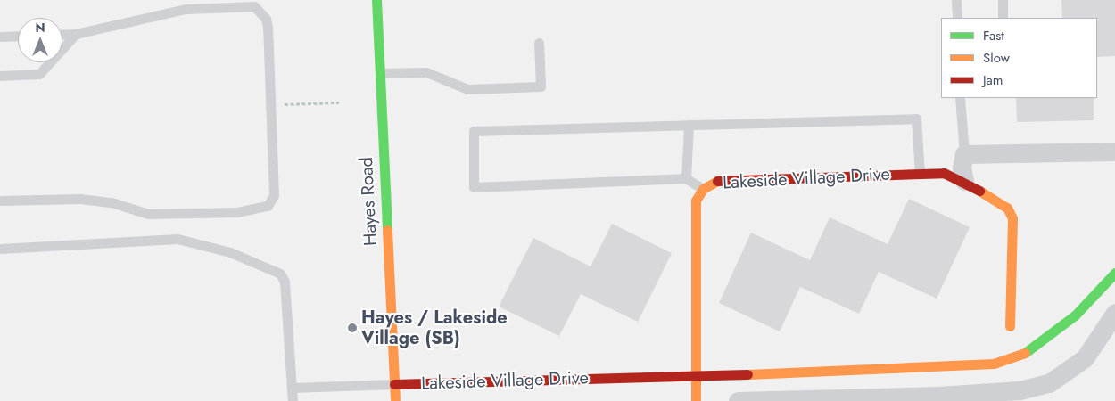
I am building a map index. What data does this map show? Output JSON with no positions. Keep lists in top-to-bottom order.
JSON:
{
  "streets": {
    "street": ["Lakeside Village Drive", "Hayes Road"]
  },
  "crossings": [
    ["Lakeside Village Drive", "Hayes Road"]
  ],
  "places": ["Hayes / Lakeside Village (SB)"],
  "legend": ["Fast", "Slow", "Jam"],
  "north": "top"
}
